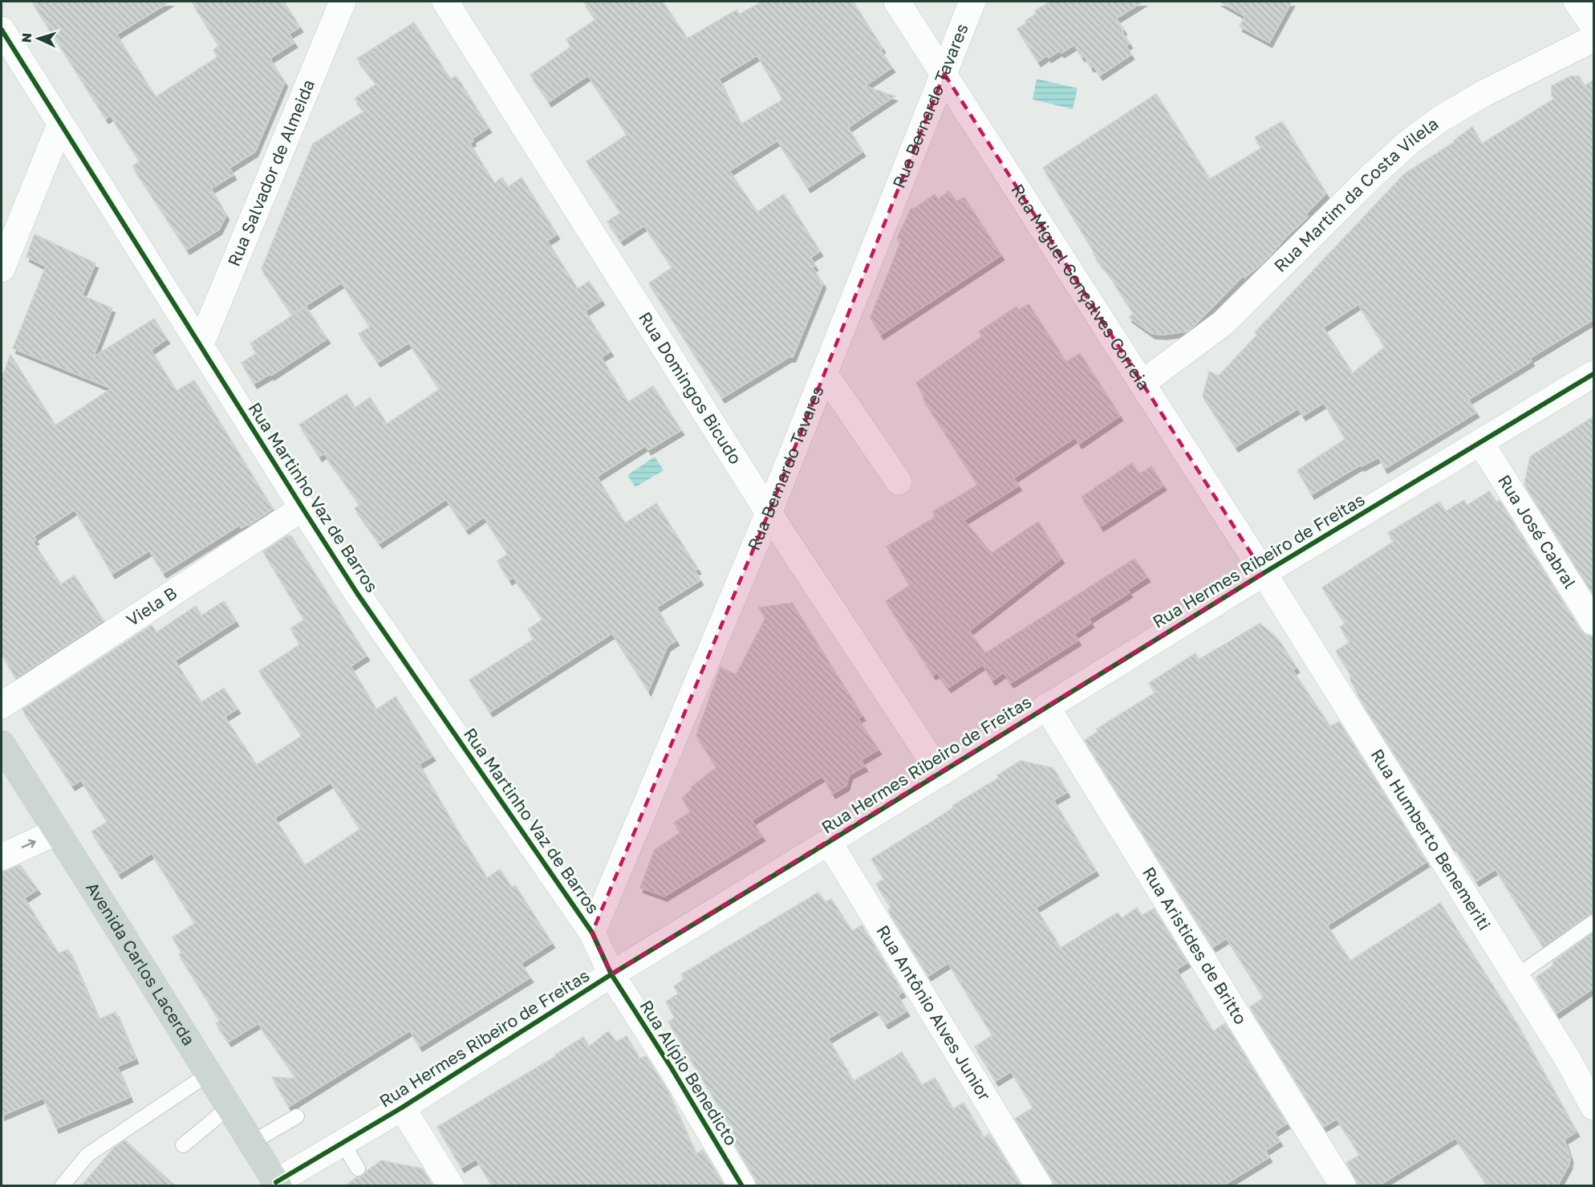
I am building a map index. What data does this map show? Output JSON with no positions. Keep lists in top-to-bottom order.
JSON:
{
  "streets": {
    "main road": ["Avenida Carlos Lacerda"],
    "street": [
      "Rua Bernardo Tavares",
      "Rua Salvador de Almeida",
      "Rua Martim da Costa Vilela",
      "Rua Miguel Gonçalves Correia",
      "Rua Domingos Bicudo",
      "Rua Martinho Vaz de Barros",
      "Rua José Cabral",
      "Rua Hermes Ribeiro de Freitas",
      "Viela B",
      "Rua Humberto Benemeriti",
      "Rua Aristides de Britto",
      "Rua Antônio Alves Junior",
      "Rua Alípio Benedicto"
    ]
  },
  "crossings": [
    ["Rua Bernardo Tavares", "Rua Miguel Gonçalves Correia"],
    ["Rua Bernardo Tavares", "Rua Domingos Bicudo"],
    ["Rua Bernardo Tavares", "Rua Martinho Vaz de Barros"],
    ["Rua Salvador de Almeida", "Rua Martinho Vaz de Barros"],
    ["Rua Martim da Costa Vilela", "Rua Miguel Gonçalves Correia"],
    ["Rua Miguel Gonçalves Correia", "Rua Hermes Ribeiro de Freitas"],
    ["Rua Miguel Gonçalves Correia", "Rua Humberto Benemeriti"],
    ["Rua Domingos Bicudo", "Rua Hermes Ribeiro de Freitas"],
    ["Rua Martinho Vaz de Barros", "Rua Hermes Ribeiro de Freitas"],
    ["Rua Martinho Vaz de Barros", "Viela B"],
    ["Rua Martinho Vaz de Barros", "Rua Alípio Benedicto"],
    ["Rua José Cabral", "Rua Hermes Ribeiro de Freitas"],
    ["Rua Hermes Ribeiro de Freitas", "Rua Humberto Benemeriti"],
    ["Rua Hermes Ribeiro de Freitas", "Rua Aristides de Britto"],
    ["Rua Hermes Ribeiro de Freitas", "Avenida Carlos Lacerda"],
    ["Rua Hermes Ribeiro de Freitas", "Rua Antônio Alves Junior"],
    ["Rua Hermes Ribeiro de Freitas", "Rua Alípio Benedicto"]
  ],
  "north": "left"
}
